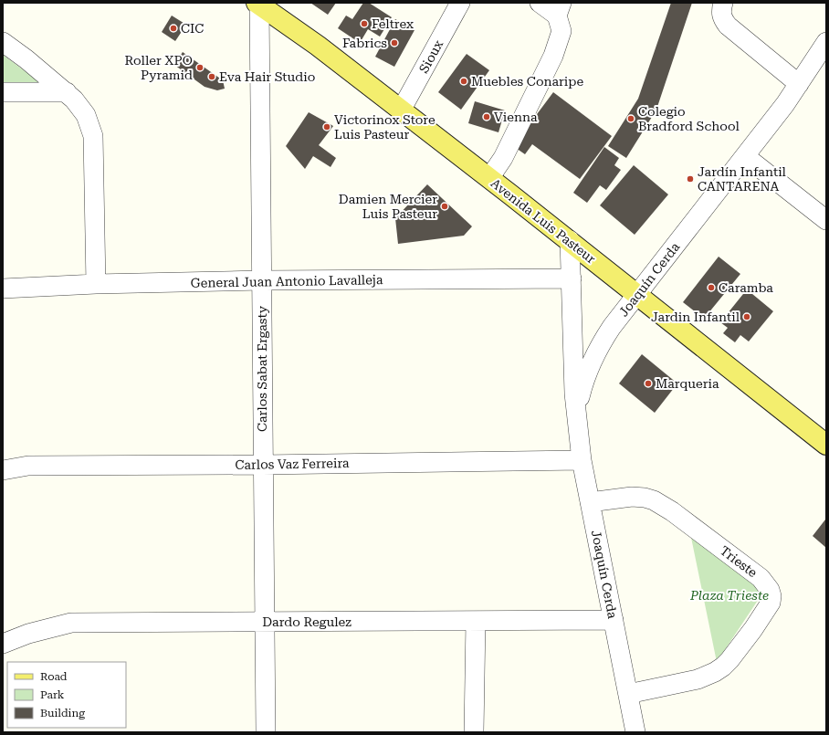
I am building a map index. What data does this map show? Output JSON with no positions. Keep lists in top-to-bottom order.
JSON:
{
  "streets": {
    "main road": ["Avenida Luis Pasteur"],
    "street": [
      "Sioux",
      "Joaquín Cerda",
      "General Juan Antonio Lavalleja",
      "Carlos Sabat Ergasty",
      "Carlos Vaz Ferreira",
      "Trieste",
      "Dardo Regulez"
    ]
  },
  "crossings": [
    ["Sioux", "Avenida Luis Pasteur"],
    ["Avenida Luis Pasteur", "Joaquín Cerda"],
    ["Avenida Luis Pasteur", "Carlos Sabat Ergasty"],
    ["Joaquín Cerda", "General Juan Antonio Lavalleja"],
    ["Joaquín Cerda", "Carlos Vaz Ferreira"],
    ["Joaquín Cerda", "Trieste"],
    ["Joaquín Cerda", "Dardo Regulez"],
    ["General Juan Antonio Lavalleja", "Carlos Sabat Ergasty"],
    ["Carlos Sabat Ergasty", "Carlos Vaz Ferreira"],
    ["Carlos Sabat Ergasty", "Dardo Regulez"]
  ],
  "parks": ["Plaza Trieste"],
  "places": [
    "Feltrex",
    "CIC",
    "Fabrics",
    "Roller XPO Pyramid",
    "Eva Hair Studio",
    "Muebles Conaripe",
    "Vienna",
    "Colegio Bradford School",
    "Victorinox Store Luis Pasteur",
    "Jardín Infantil CANTARENA",
    "Damien Mercier Luis Pasteur",
    "Caramba",
    "Jardin Infantil",
    "Marqueria"
  ],
  "legend": ["Road", "Park", "Building"]
}
